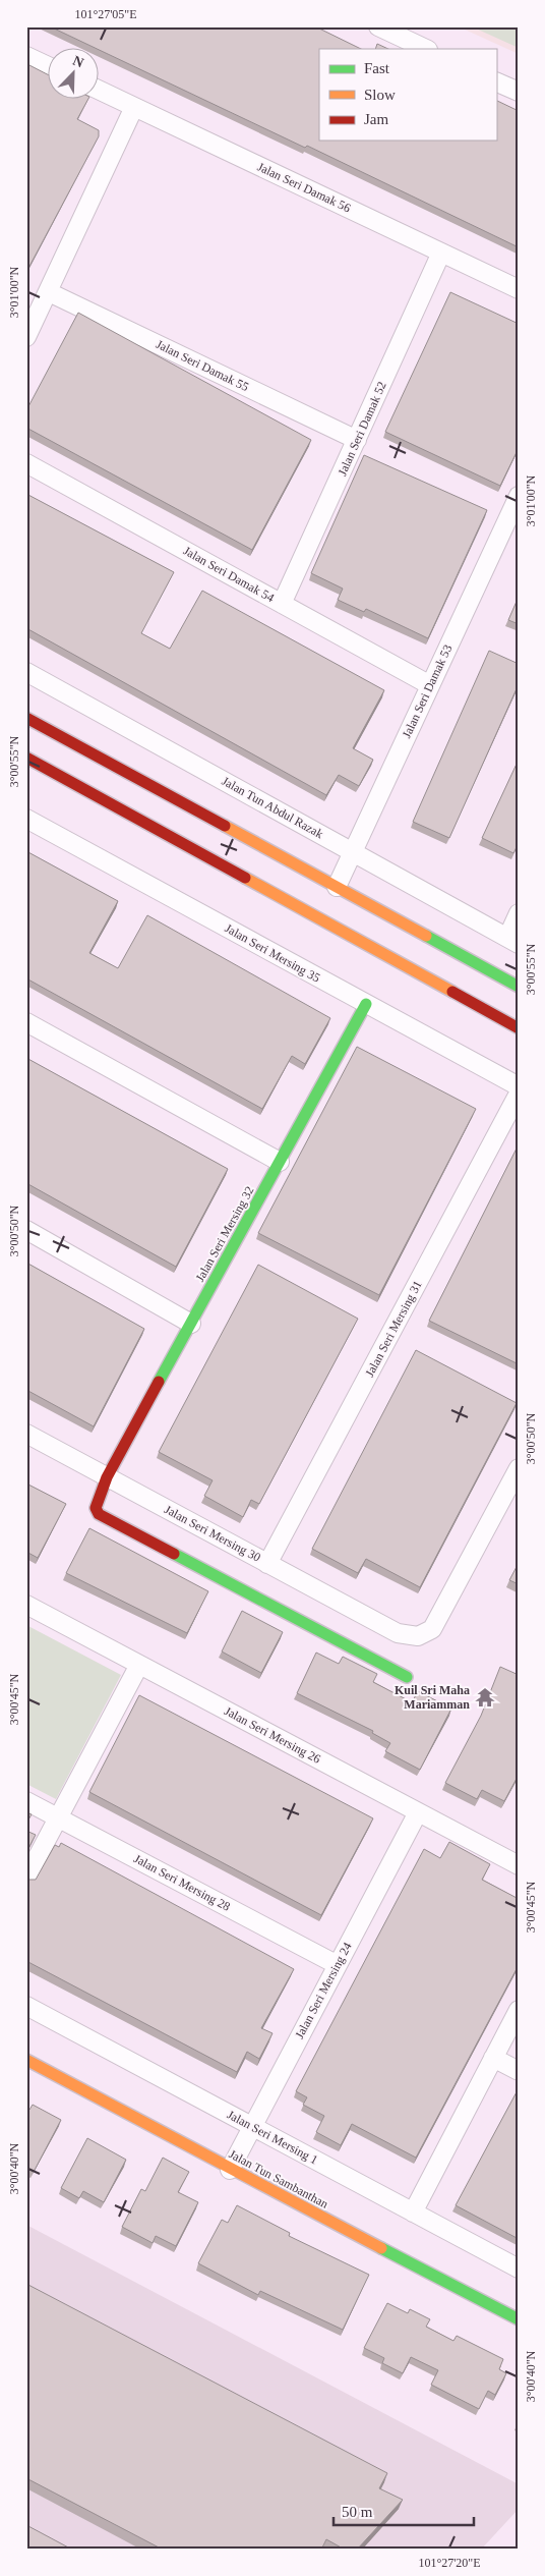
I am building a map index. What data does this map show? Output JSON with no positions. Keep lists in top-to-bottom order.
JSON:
{
  "streets": {
    "street": [
      "Jalan Seri Damak 56",
      "Jalan Seri Damak 55",
      "Jalan Seri Damak 52",
      "Jalan Seri Damak 54",
      "Jalan Seri Damak 53",
      "Jalan Tun Abdul Razak",
      "Jalan Seri Mersing 35",
      "Jalan Seri Mersing 32",
      "Jalan Seri Mersing 31",
      "Jalan Seri Mersing 30",
      "Jalan Seri Mersing 26",
      "Jalan Seri Mersing 28",
      "Jalan Seri Mersing 24",
      "Jalan Seri Mersing 1",
      "Jalan Tun Sambanthan"
    ]
  },
  "crossings": [
    ["Jalan Seri Damak 56", "Jalan Seri Damak 52"],
    ["Jalan Seri Damak 55", "Jalan Seri Damak 52"],
    ["Jalan Seri Damak 52", "Jalan Seri Damak 54"],
    ["Jalan Seri Damak 54", "Jalan Seri Damak 53"],
    ["Jalan Seri Damak 53", "Jalan Tun Abdul Razak"],
    ["Jalan Seri Mersing 35", "Jalan Seri Mersing 32"],
    ["Jalan Seri Mersing 32", "Jalan Seri Mersing 30"],
    ["Jalan Seri Mersing 31", "Jalan Seri Mersing 30"],
    ["Jalan Seri Mersing 26", "Jalan Seri Mersing 24"],
    ["Jalan Seri Mersing 28", "Jalan Seri Mersing 24"],
    ["Jalan Seri Mersing 24", "Jalan Seri Mersing 1"],
    ["Jalan Seri Mersing 24", "Jalan Tun Sambanthan"]
  ],
  "places": {
    "temple": ["Kuil Sri Maha Mariamman"]
  },
  "legend": ["Fast", "Slow", "Jam"],
  "scale_bar": "50 m",
  "north": "top right",
  "coordinates": [
    "101°27'05\"E",
    "3°01'00\"N",
    "3°00'55\"N",
    "3°00'50\"N",
    "3°00'45\"N",
    "3°00'40\"N",
    "101°27'20\"E"
  ]
}
